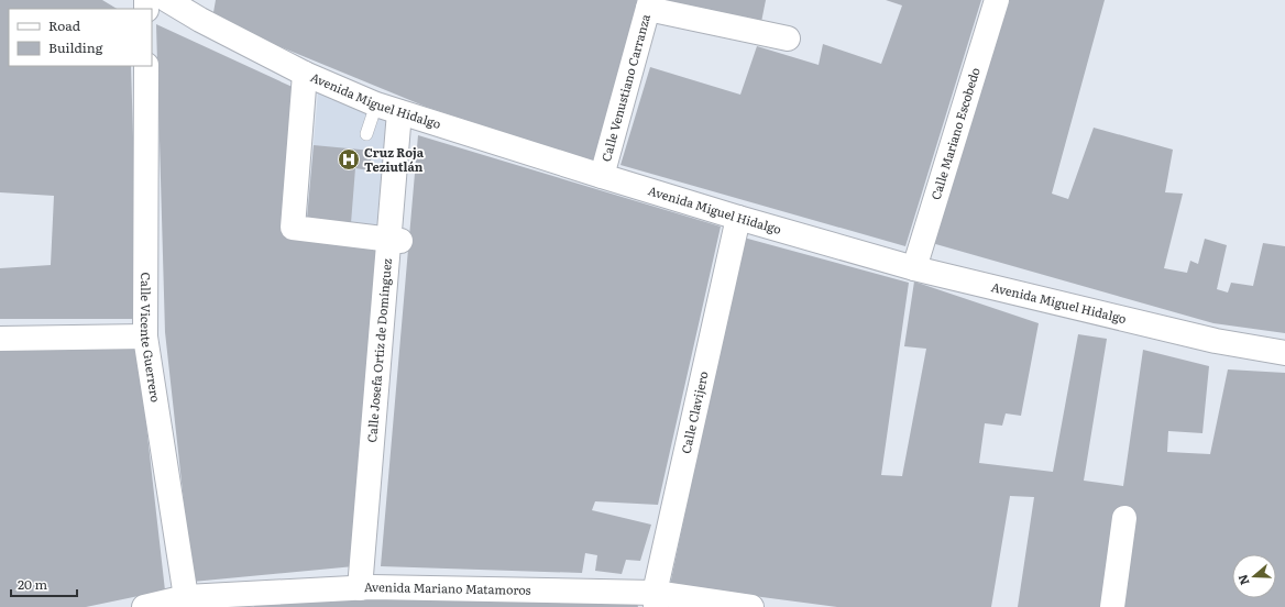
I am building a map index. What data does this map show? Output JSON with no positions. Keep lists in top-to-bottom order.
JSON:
{
  "streets": {
    "street": [
      "Calle Venustiano Carranza",
      "Avenida Miguel Hidalgo",
      "Calle Mariano Escobedo",
      "Calle Vicente Guerrero",
      "Calle Josefa Ortiz de Domínguez",
      "Calle Clavijero",
      "Avenida Mariano Matamoros"
    ]
  },
  "crossings": [
    ["Calle Venustiano Carranza", "Avenida Miguel Hidalgo"],
    ["Avenida Miguel Hidalgo", "Calle Mariano Escobedo"],
    ["Avenida Miguel Hidalgo", "Calle Josefa Ortiz de Domínguez"],
    ["Avenida Miguel Hidalgo", "Calle Clavijero"],
    ["Calle Vicente Guerrero", "Avenida Mariano Matamoros"],
    ["Calle Josefa Ortiz de Domínguez", "Avenida Mariano Matamoros"],
    ["Calle Clavijero", "Avenida Mariano Matamoros"]
  ],
  "places": {
    "hospital": ["Cruz Roja Teziutlán"]
  },
  "legend": ["Road", "Building"],
  "scale_bar": "20 m",
  "north": "left"
}
